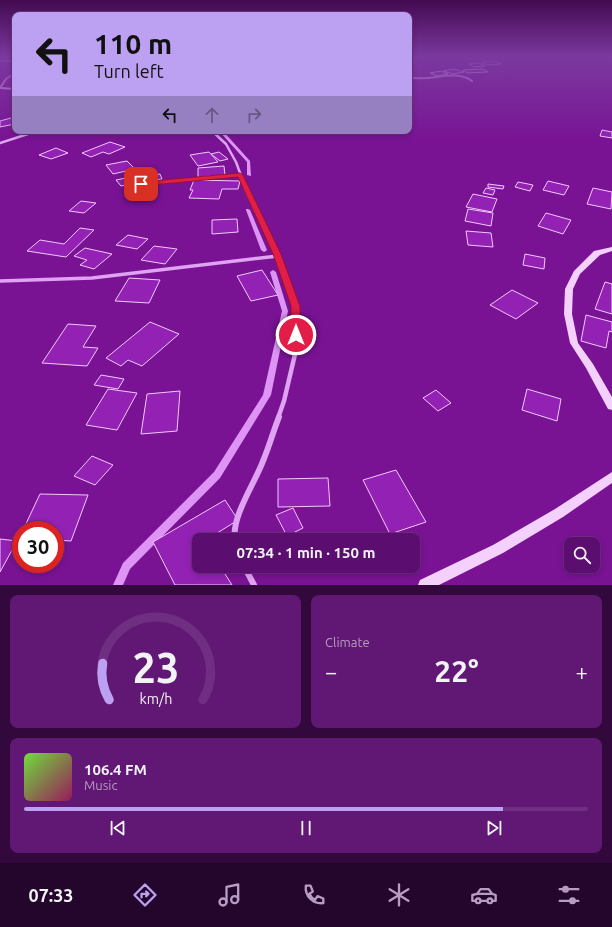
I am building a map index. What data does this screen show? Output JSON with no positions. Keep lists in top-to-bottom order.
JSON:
{
  "page": {
    "turn": ["110 m", "Turn left"],
    "limit": "30",
    "trip": "07:34 · 1 min · 150 m",
    "tile": "Climate",
    "heat": ["−", "22°", "+"],
    "song": ["106.4 FM", "Music"],
    "tabs": "07:33",
    "gauge": ["23", "km/h"]
  }
}
